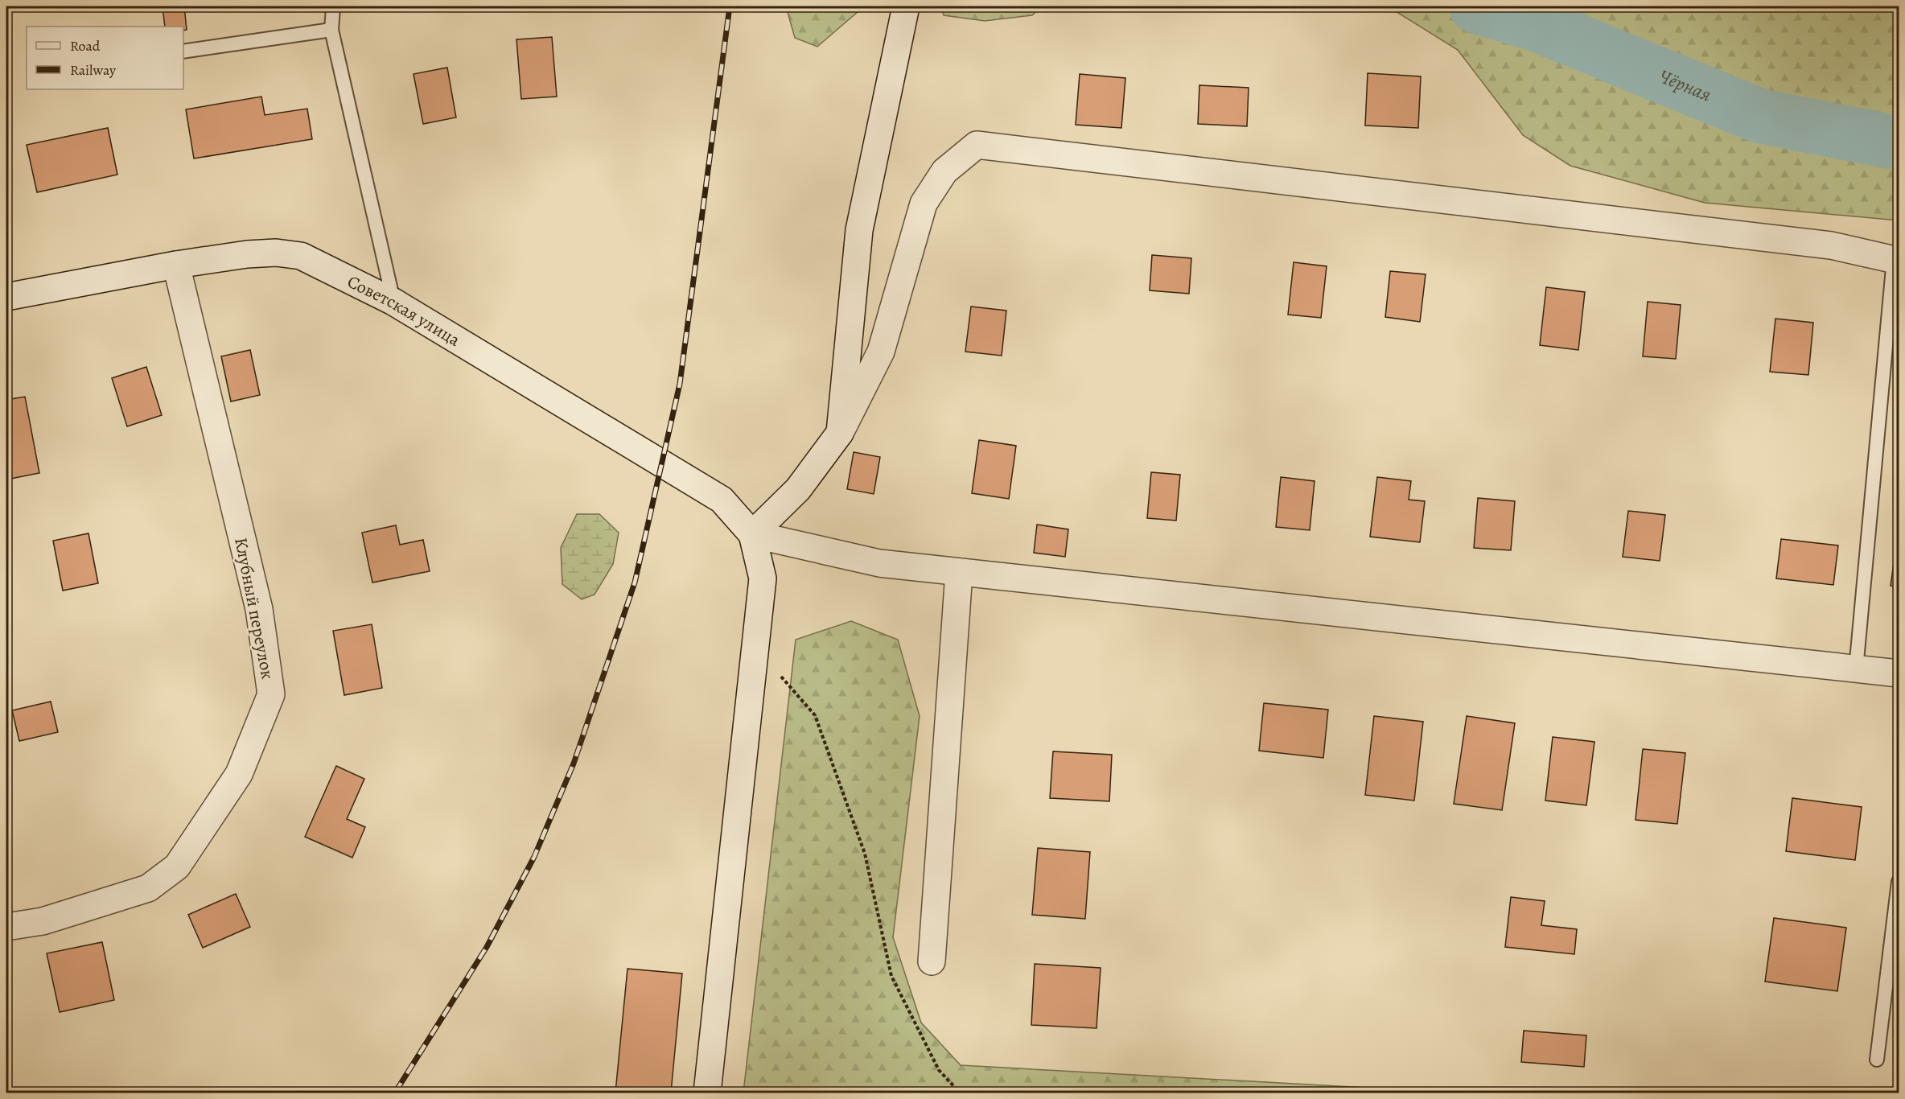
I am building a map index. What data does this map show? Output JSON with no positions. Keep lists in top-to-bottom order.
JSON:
{
  "streets": {
    "street": ["Советская улица", "Клубный переулок"]
  },
  "crossings": [
    ["Советская улица", "Клубный переулок"]
  ],
  "water": ["Чёрная"],
  "legend": ["Road", "Railway"]
}
